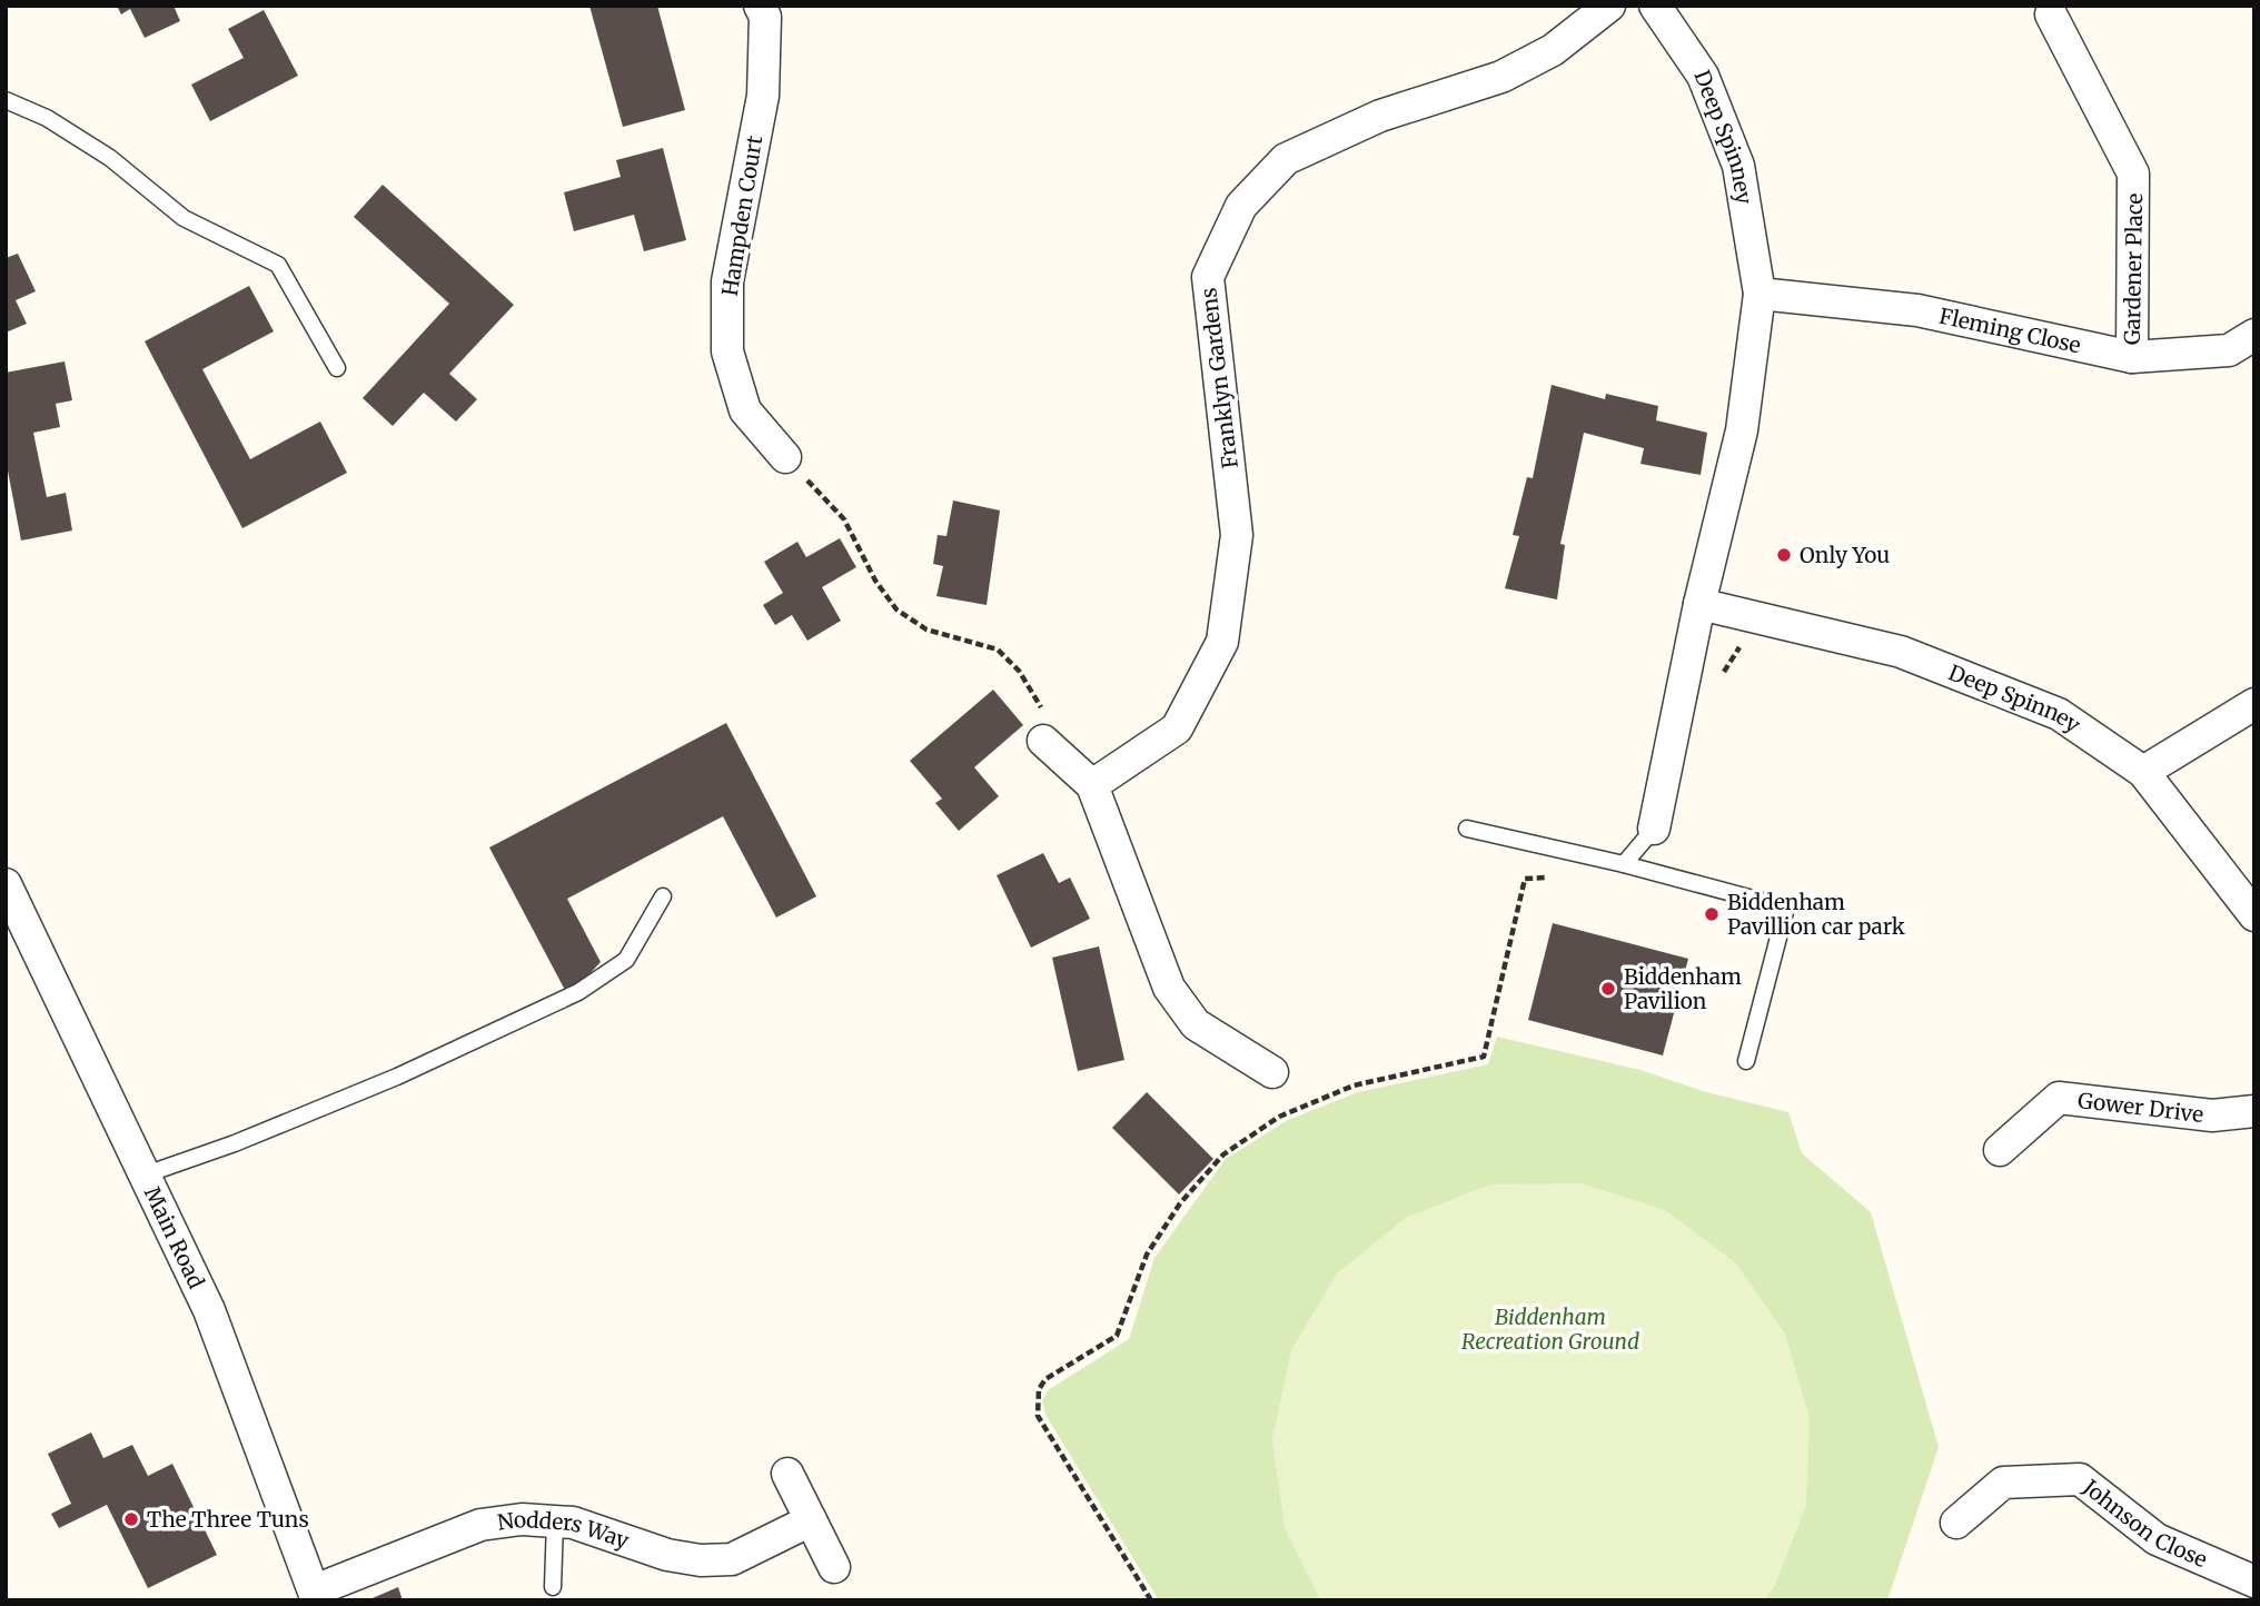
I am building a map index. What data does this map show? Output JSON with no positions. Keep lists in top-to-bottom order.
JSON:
{
  "streets": {
    "street": [
      "Deep Spinney",
      "Hampden Court",
      "Gardener Place",
      "Fleming Close",
      "Franklyn Gardens",
      "Gower Drive",
      "Main Road",
      "Johnson Close",
      "Nodders Way"
    ]
  },
  "crossings": [
    ["Deep Spinney", "Fleming Close"],
    ["Gardener Place", "Fleming Close"],
    ["Main Road", "Nodders Way"]
  ],
  "parks": ["Biddenham Recreation Ground"],
  "places": [
    "Only You",
    "Biddenham Pavillion car park",
    "Biddenham Pavilion",
    "The Three Tuns"
  ]
}
